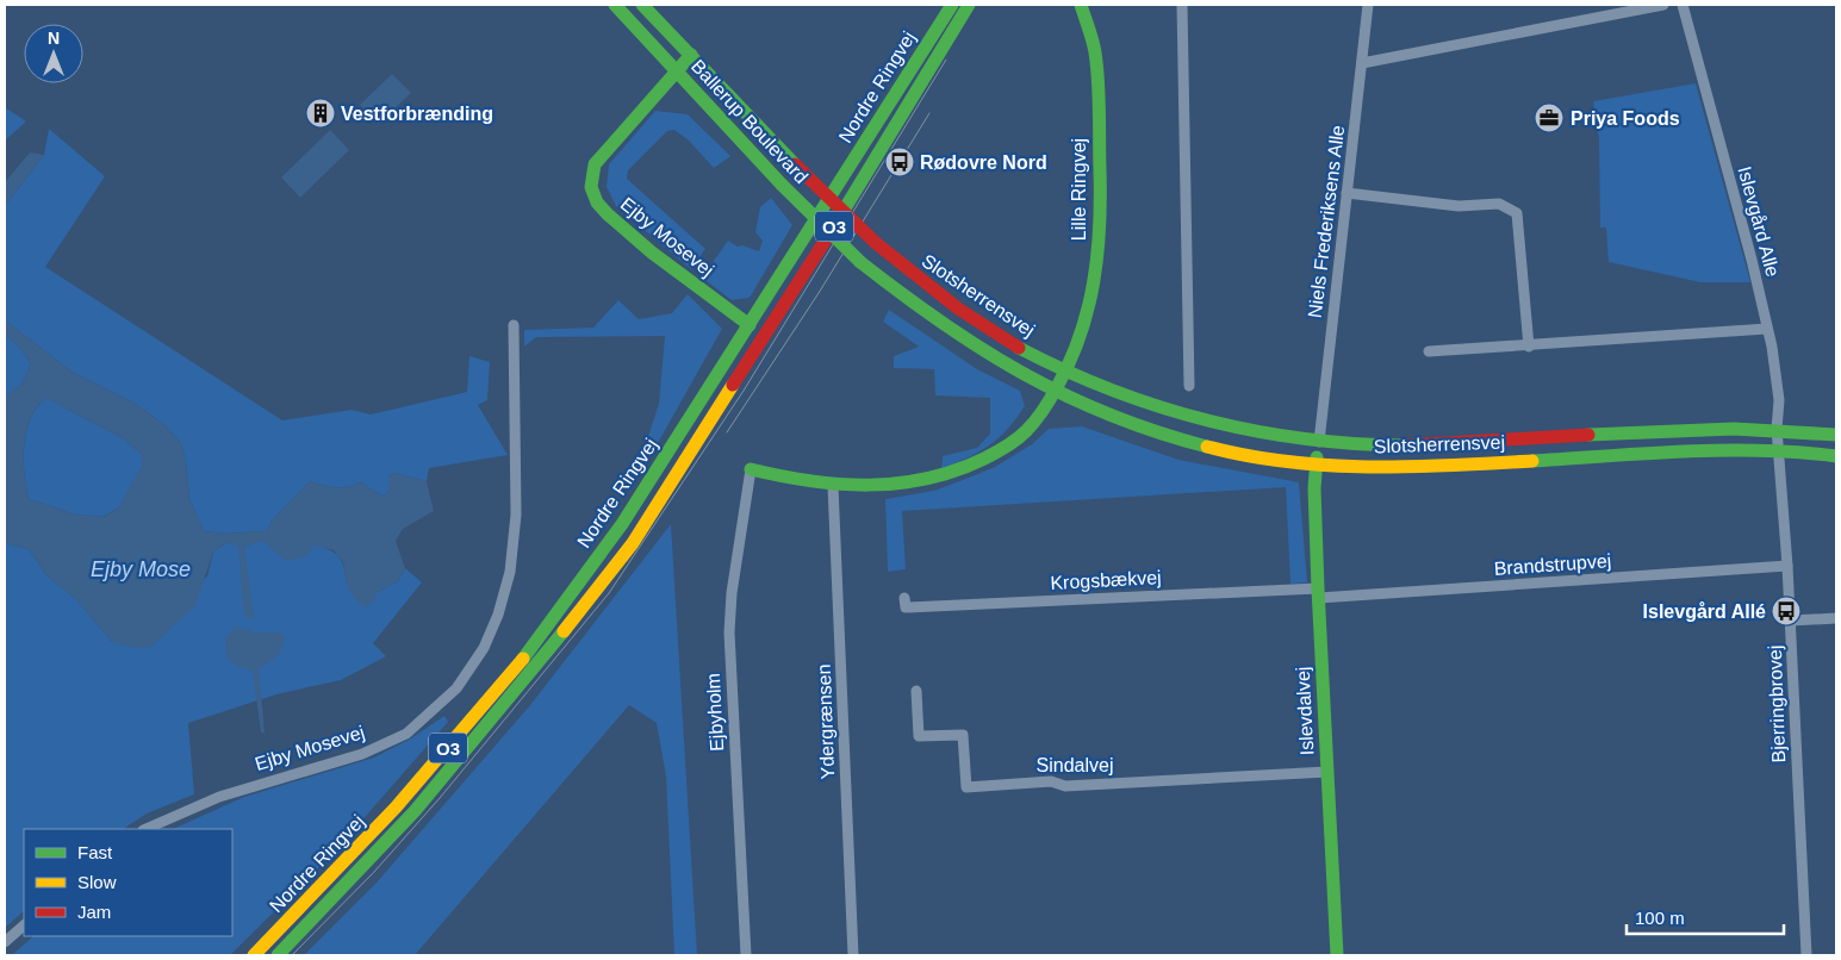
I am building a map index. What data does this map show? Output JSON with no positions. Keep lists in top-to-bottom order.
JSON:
{
  "streets": {
    "street": [
      "Nordre Ringvej",
      "Ballerup Boulevard",
      "Lille Ringvej",
      "Niels Frederiksens Alle",
      "Islevgård Alle",
      "O3",
      "Ejby Mosevej",
      "Slotsherrensvej",
      "Brandstrupvej",
      "Krogsbækvej",
      "Bjerringbrovej",
      "Islevdalvej",
      "Ejbyholm",
      "Ydergrænsen",
      "Sindalvej"
    ]
  },
  "crossings": [
    ["Nordre Ringvej", "Ejby Mosevej"],
    ["Ballerup Boulevard", "Ejby Mosevej"],
    ["Ballerup Boulevard", "Slotsherrensvej"],
    ["Lille Ringvej", "Slotsherrensvej"],
    ["Niels Frederiksens Alle", "Slotsherrensvej"],
    ["Niels Frederiksens Alle", "Islevdalvej"],
    ["Islevgård Alle", "Slotsherrensvej"],
    ["Islevgård Alle", "Bjerringbrovej"],
    ["Slotsherrensvej", "Bjerringbrovej"],
    ["Slotsherrensvej", "Islevdalvej"],
    ["Brandstrupvej", "Krogsbækvej"],
    ["Brandstrupvej", "Bjerringbrovej"],
    ["Brandstrupvej", "Islevdalvej"],
    ["Krogsbækvej", "Islevdalvej"],
    ["Islevdalvej", "Sindalvej"]
  ],
  "water": ["Ejby Mose"],
  "places": {
    "building": ["Vestforbrænding"],
    "office": ["Priya Foods"],
    "bus stop": ["Rødovre Nord", "Islevgård Allé"]
  },
  "legend": ["Fast", "Slow", "Jam"],
  "scale_bar": "100 m",
  "north": "top"
}
